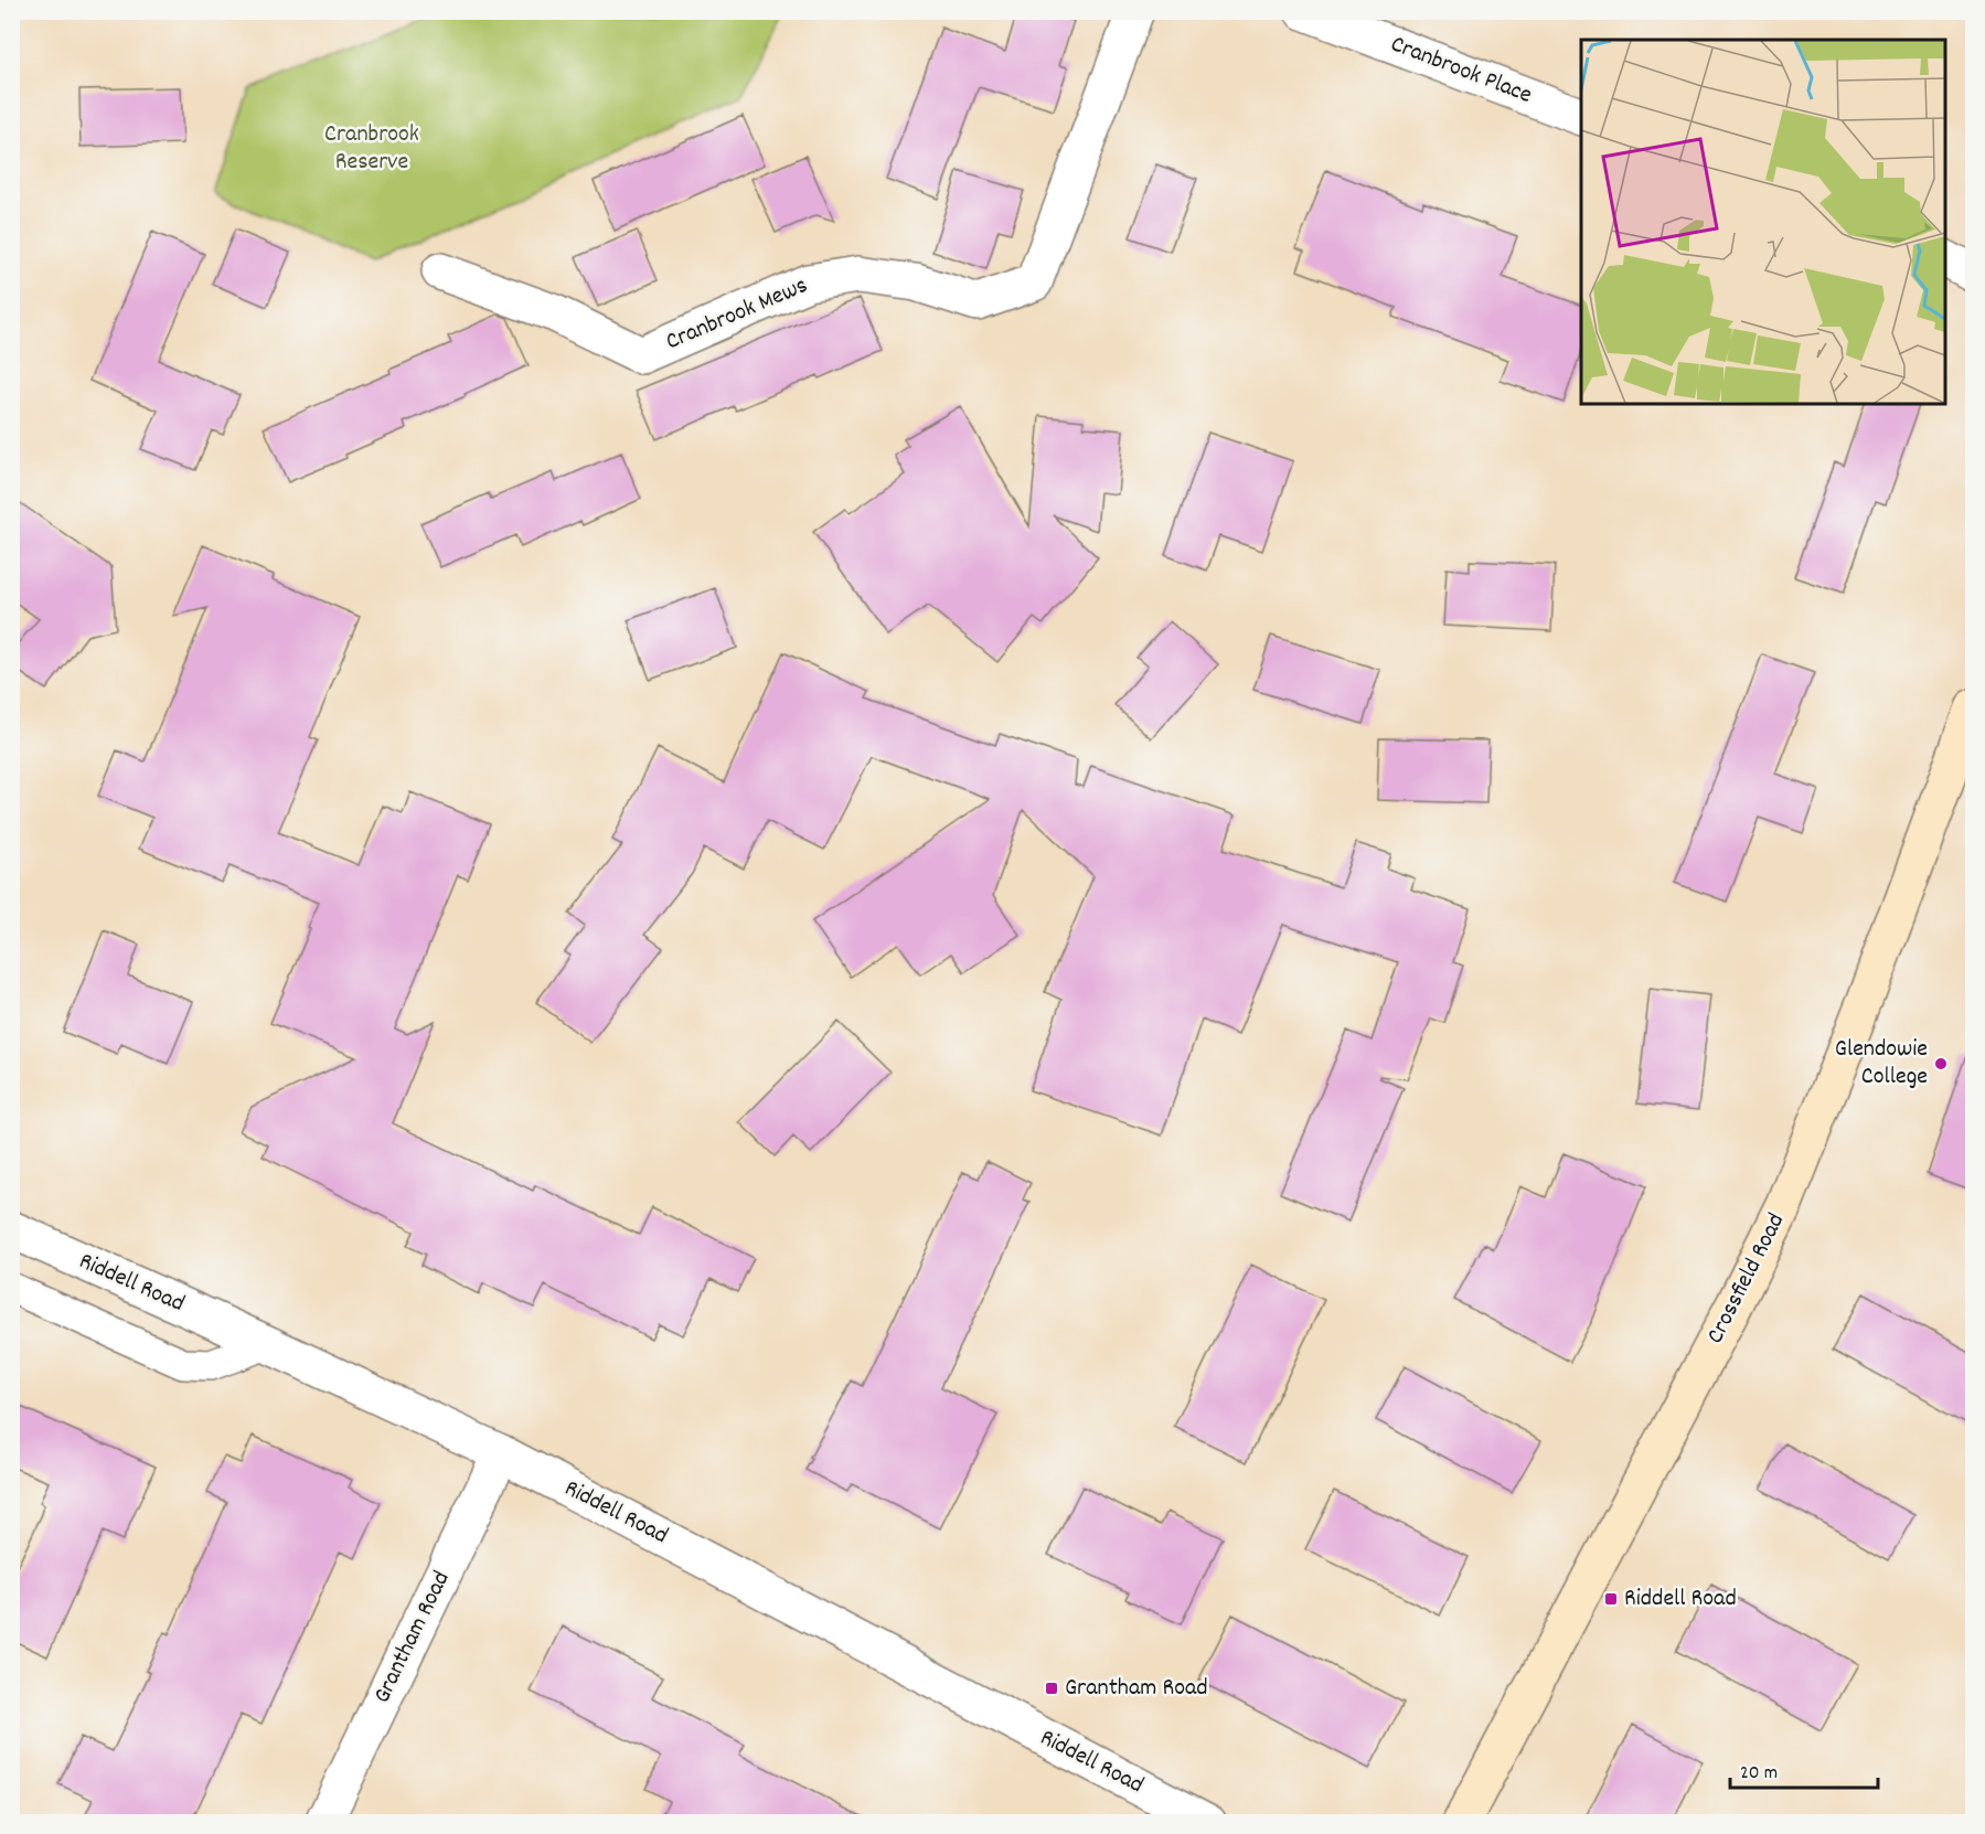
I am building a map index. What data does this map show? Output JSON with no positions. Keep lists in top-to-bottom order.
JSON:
{
  "streets": {
    "main road": ["Crossfield Road"],
    "street": [
      "Cranbrook Place",
      "Cranbrook Mews",
      "Riddell Road",
      "Grantham Road"
    ]
  },
  "crossings": [
    ["Riddell Road", "Grantham Road"]
  ],
  "parks": ["Cranbrook Reserve"],
  "places": {
    "other": ["Glendowie College"],
    "transit": ["Riddell Road", "Grantham Road"]
  },
  "scale_bar": "20 m"
}
